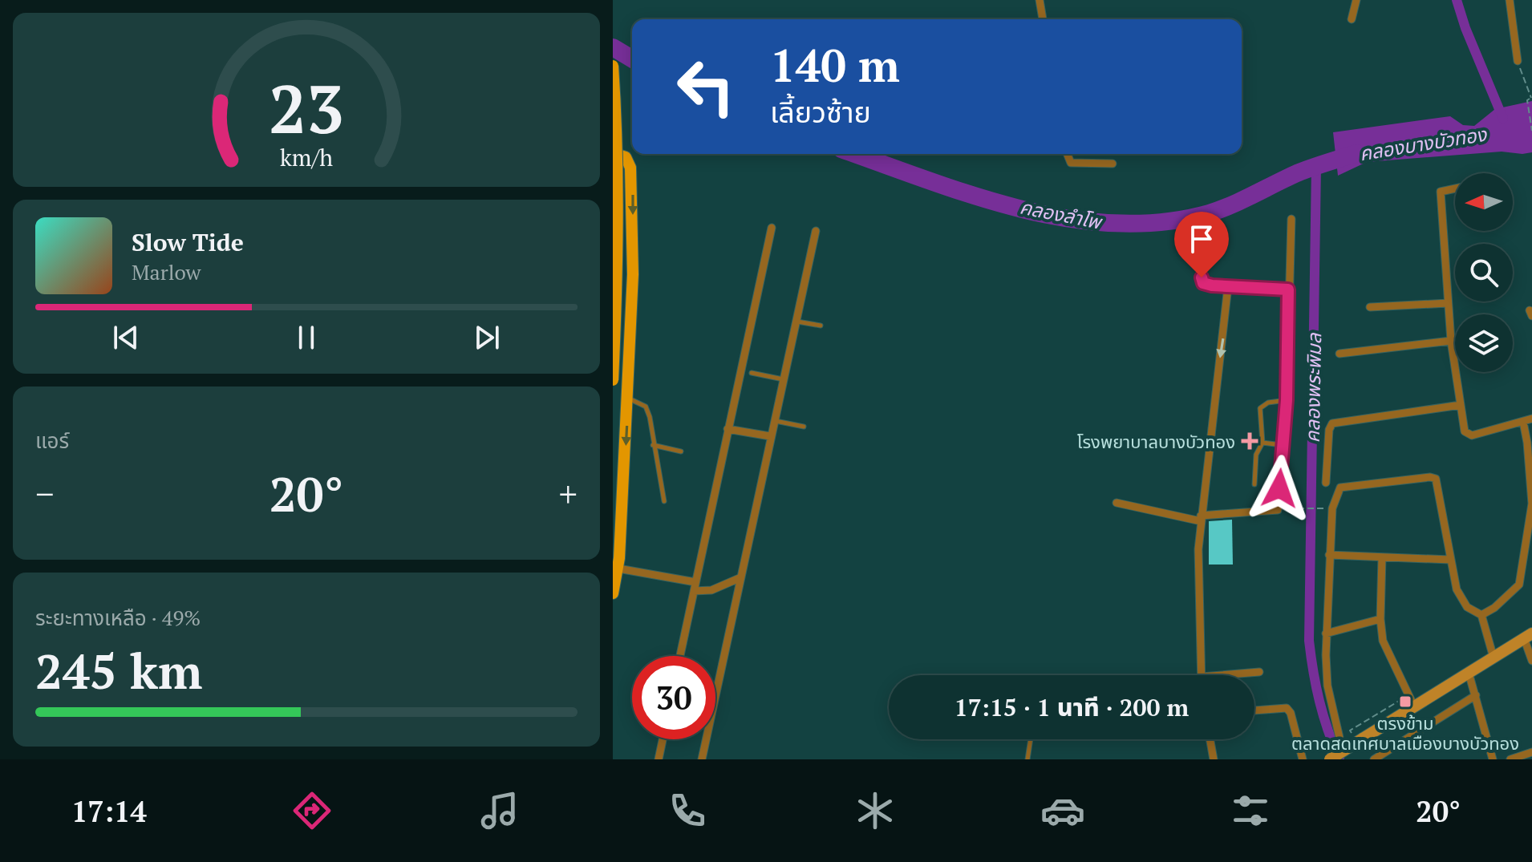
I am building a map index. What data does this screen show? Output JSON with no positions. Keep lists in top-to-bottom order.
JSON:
{
  "water": ["คลองบางบัวทอง", "คลองลำโพ", "คลองพระพิมล"],
  "places": {
    "health": ["โรงพยาบาลบางบัวทอง"],
    "transit": ["ตรงข้าม ตลาดสดเทศบาลเมืองบางบัวทอง"]
  },
  "north": "left",
  "page": {
    "turn": ["140 m", "เลี้ยวซ้าย"],
    "song": ["Slow Tide", "Marlow"],
    "tile": [
      "แอร์",
      ["ระยะทางเหลือ · 49%", "245 km"]
    ],
    "heat": ["−", "20°", "+"],
    "limit": "30",
    "trip": "17:15 · 1 นาที · 200 m",
    "tabs": ["17:14", "20°"],
    "gauge": ["23", "km/h"]
  }
}
